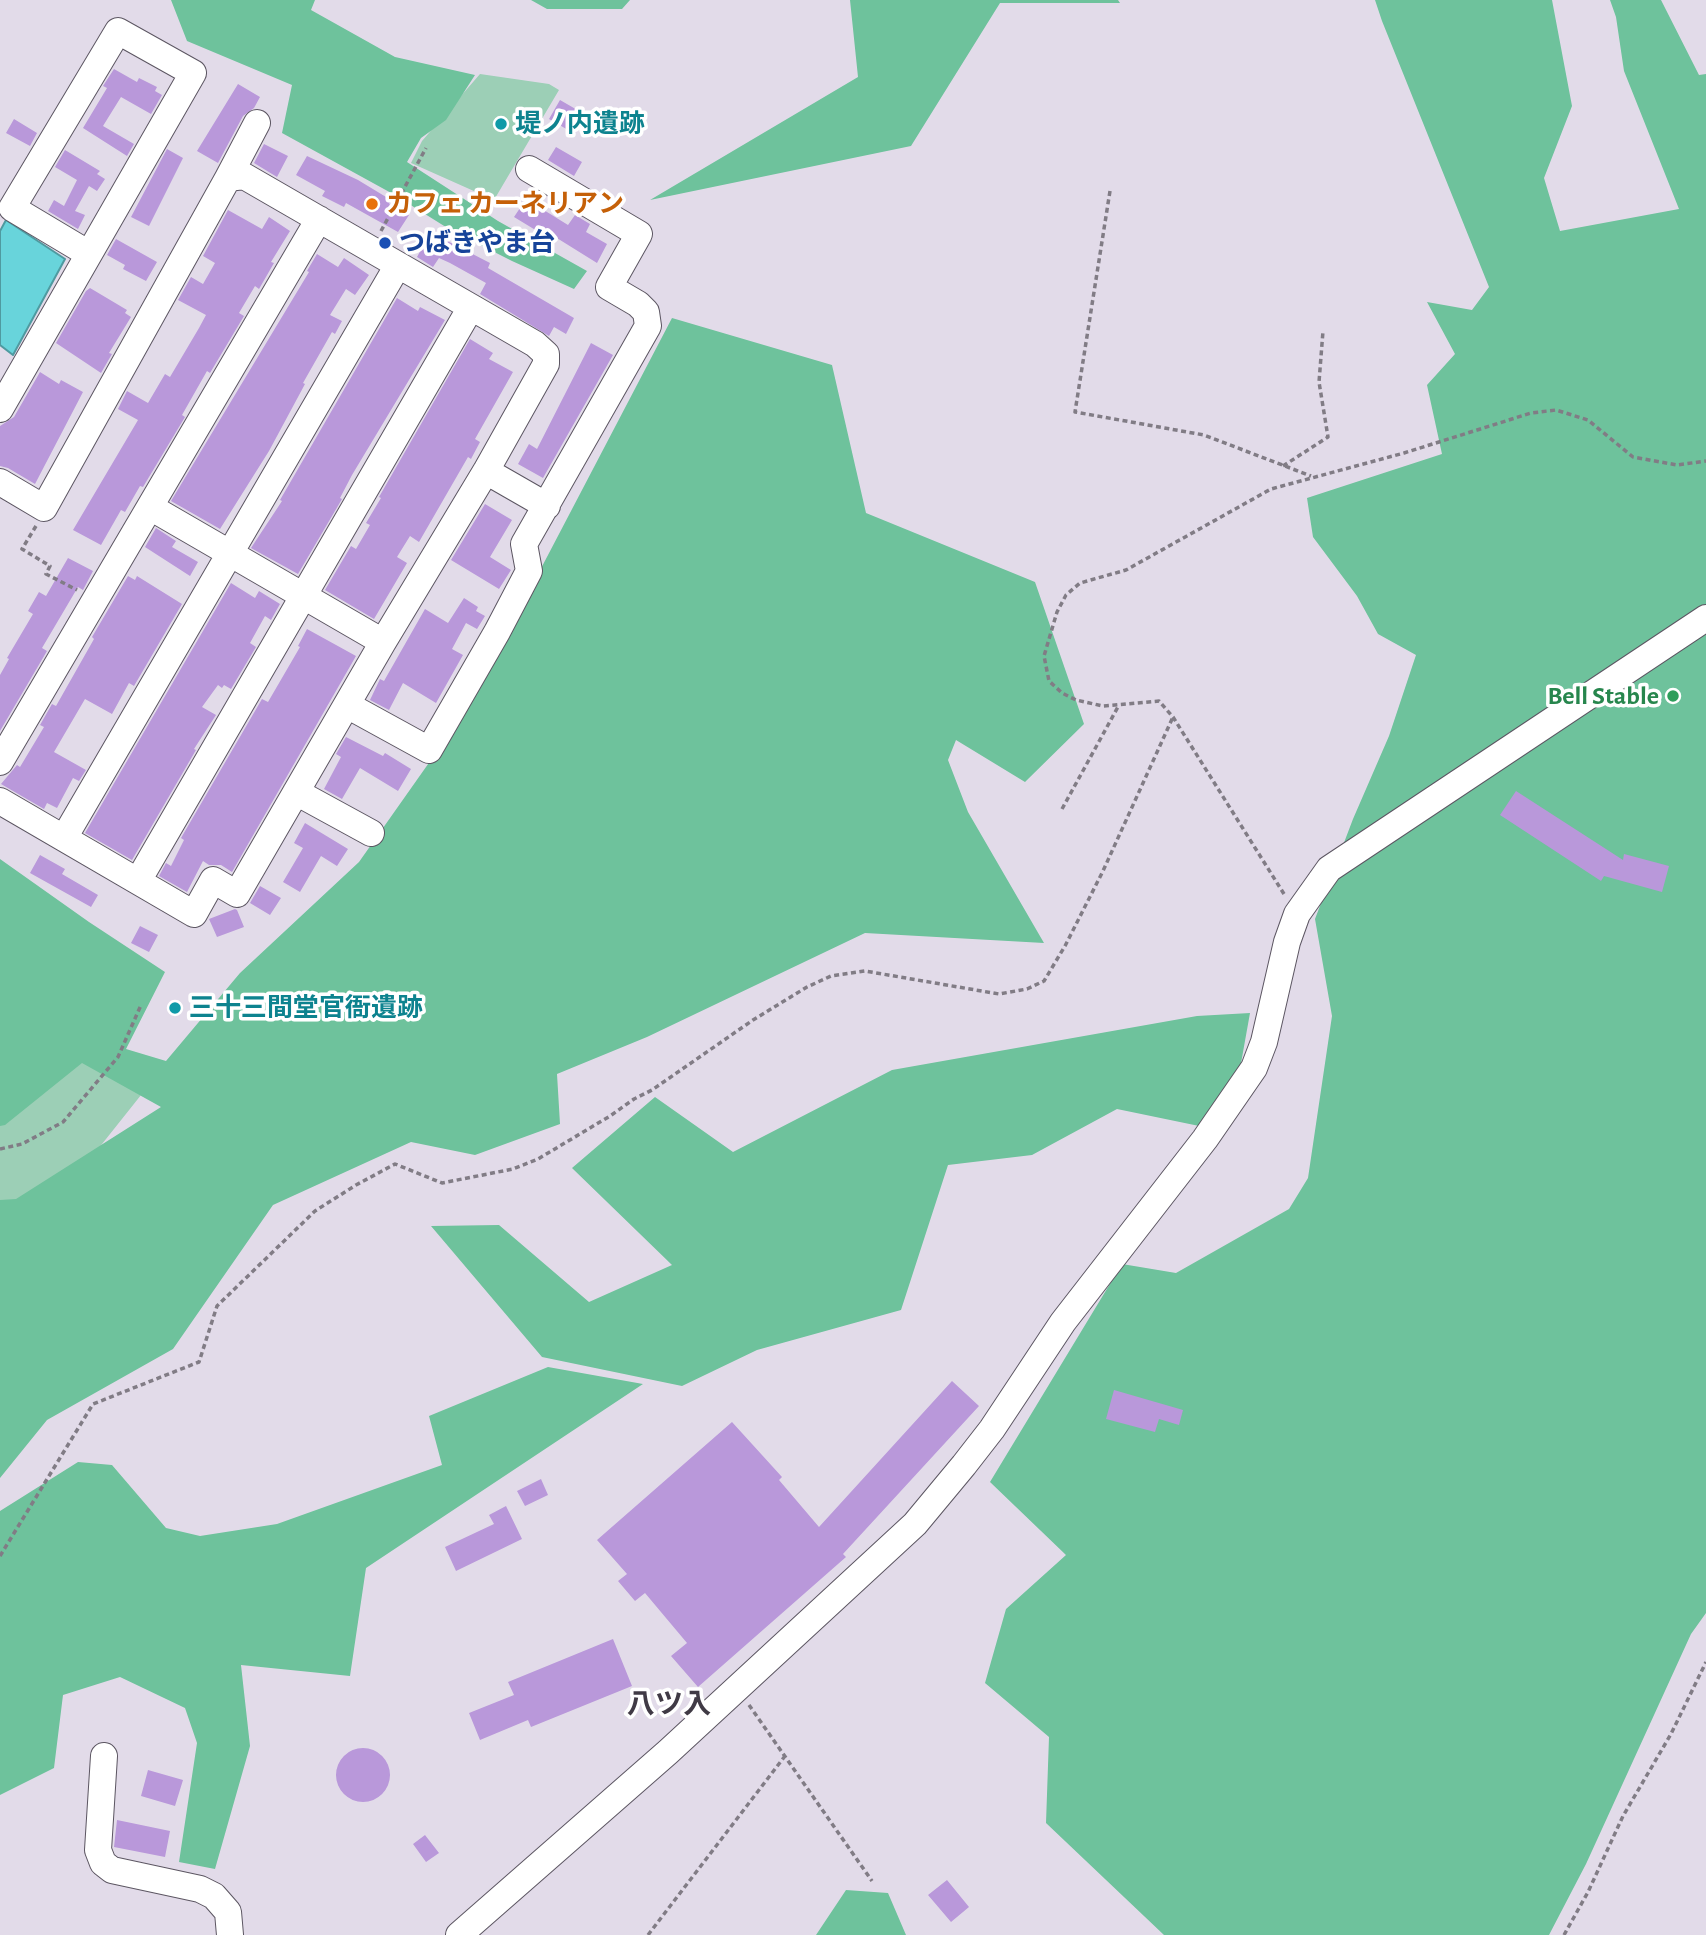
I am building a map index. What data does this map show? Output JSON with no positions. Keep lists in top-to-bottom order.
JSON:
{
  "districts": ["八ツ入"],
  "places": [
    "堤ノ内遺跡",
    "カフェ カーネリアン",
    "つばきやま台",
    "Bell Stable",
    "三十三間堂官衙遺跡"
  ]
}
